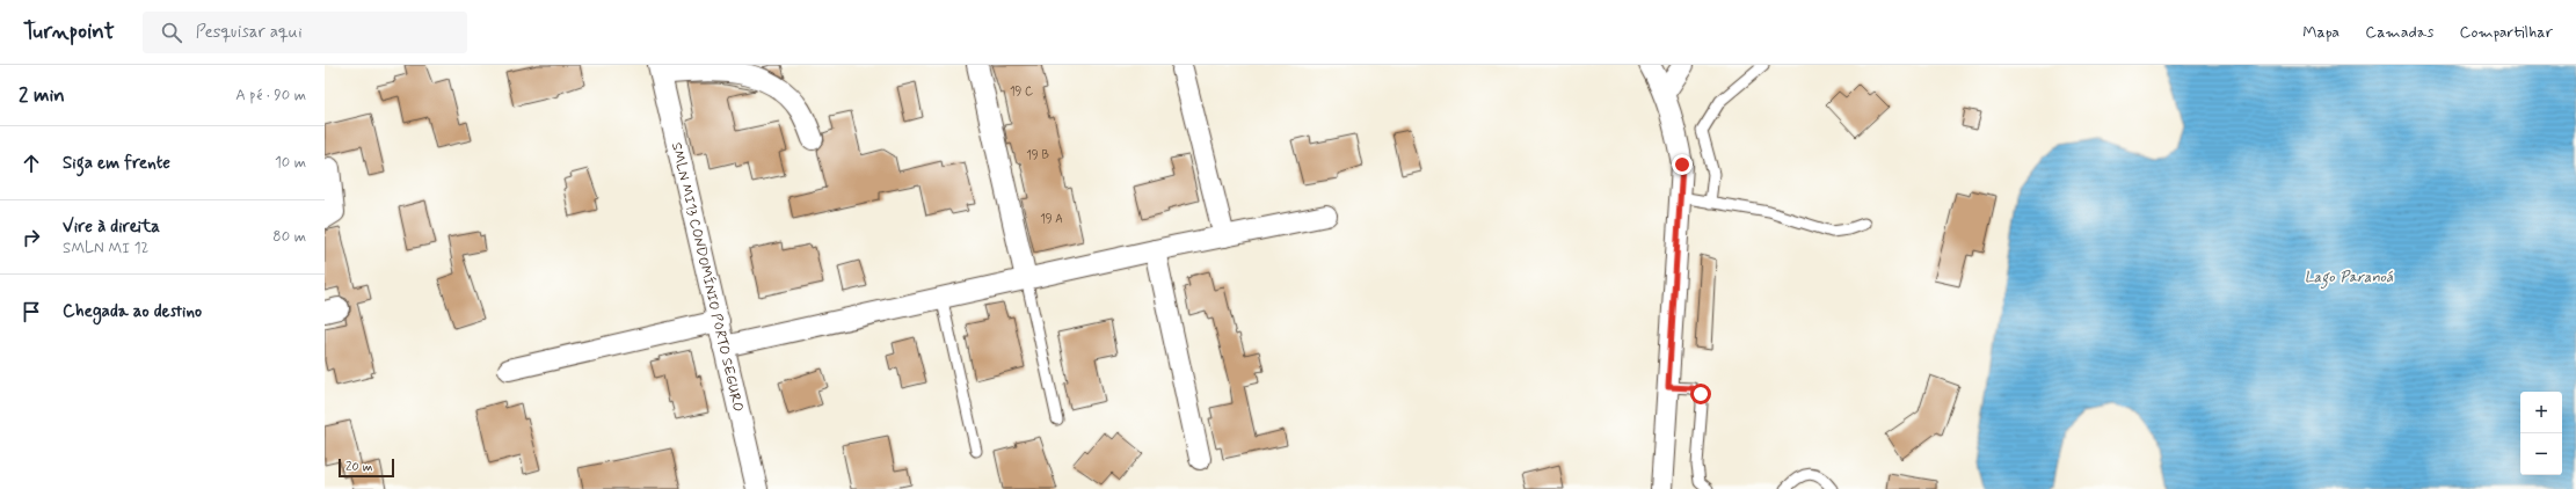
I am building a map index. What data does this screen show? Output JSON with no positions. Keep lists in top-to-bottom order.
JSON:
{
  "streets": {
    "street": ["SMLN MI13 CONDOMÍNIO PORTO SEGURO"]
  },
  "water": ["Lago Paranoá"],
  "house_numbers": ["19 C", "19 B", "19 A"],
  "scale_bar": "20 m",
  "page": {
    "header": "Turnpoint",
    "search": "Pesquisar aqui",
    "nav": ["Mapa", "Camadas", "Compartilhar"],
    "heading": ["2 min", "A pé · 90 m"],
    "list": [
      ["Siga em frente", "10 m"],
      ["Vire à direita", "SMLN MI 12", "80 m"],
      "Chegada ao destino"
    ],
    "map_buttons": ["+", "−"],
    "scale": "20 m"
  }
}
